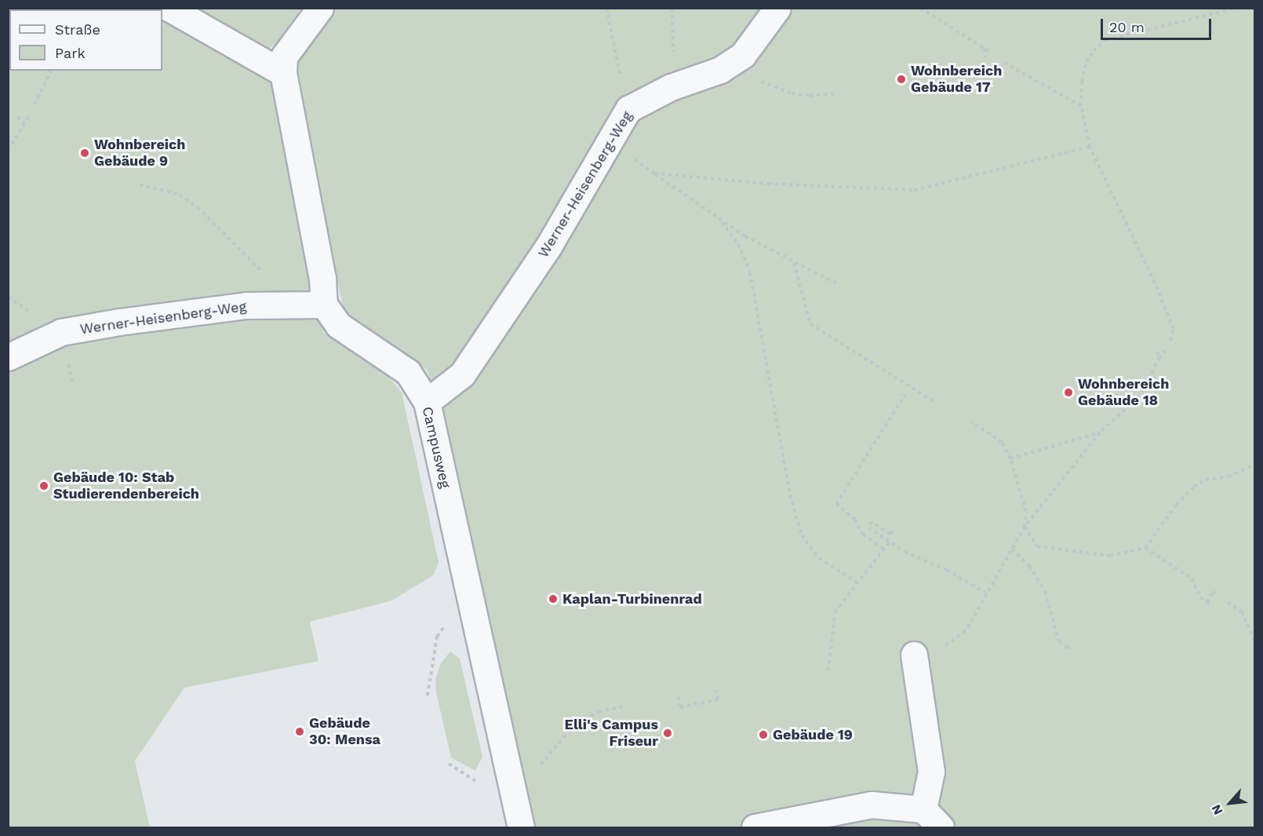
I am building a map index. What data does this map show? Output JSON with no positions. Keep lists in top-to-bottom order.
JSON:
{
  "streets": {
    "street": ["Werner-Heisenberg-Weg", "Campusweg"]
  },
  "crossings": [
    ["Werner-Heisenberg-Weg", "Campusweg"]
  ],
  "places": [
    "Wohnbereich Gebäude 17",
    "Wohnbereich Gebäude 9",
    "Wohnbereich Gebäude 18",
    "Gebäude 10: Stab Studierendenbereich",
    "Kaplan-Turbinenrad",
    "Gebäude 30: Mensa",
    "Elli's Campus Friseur",
    "Gebäude 19"
  ],
  "legend": ["Straße", "Park"],
  "scale_bar": "20 m",
  "north": "bottom left"
}
